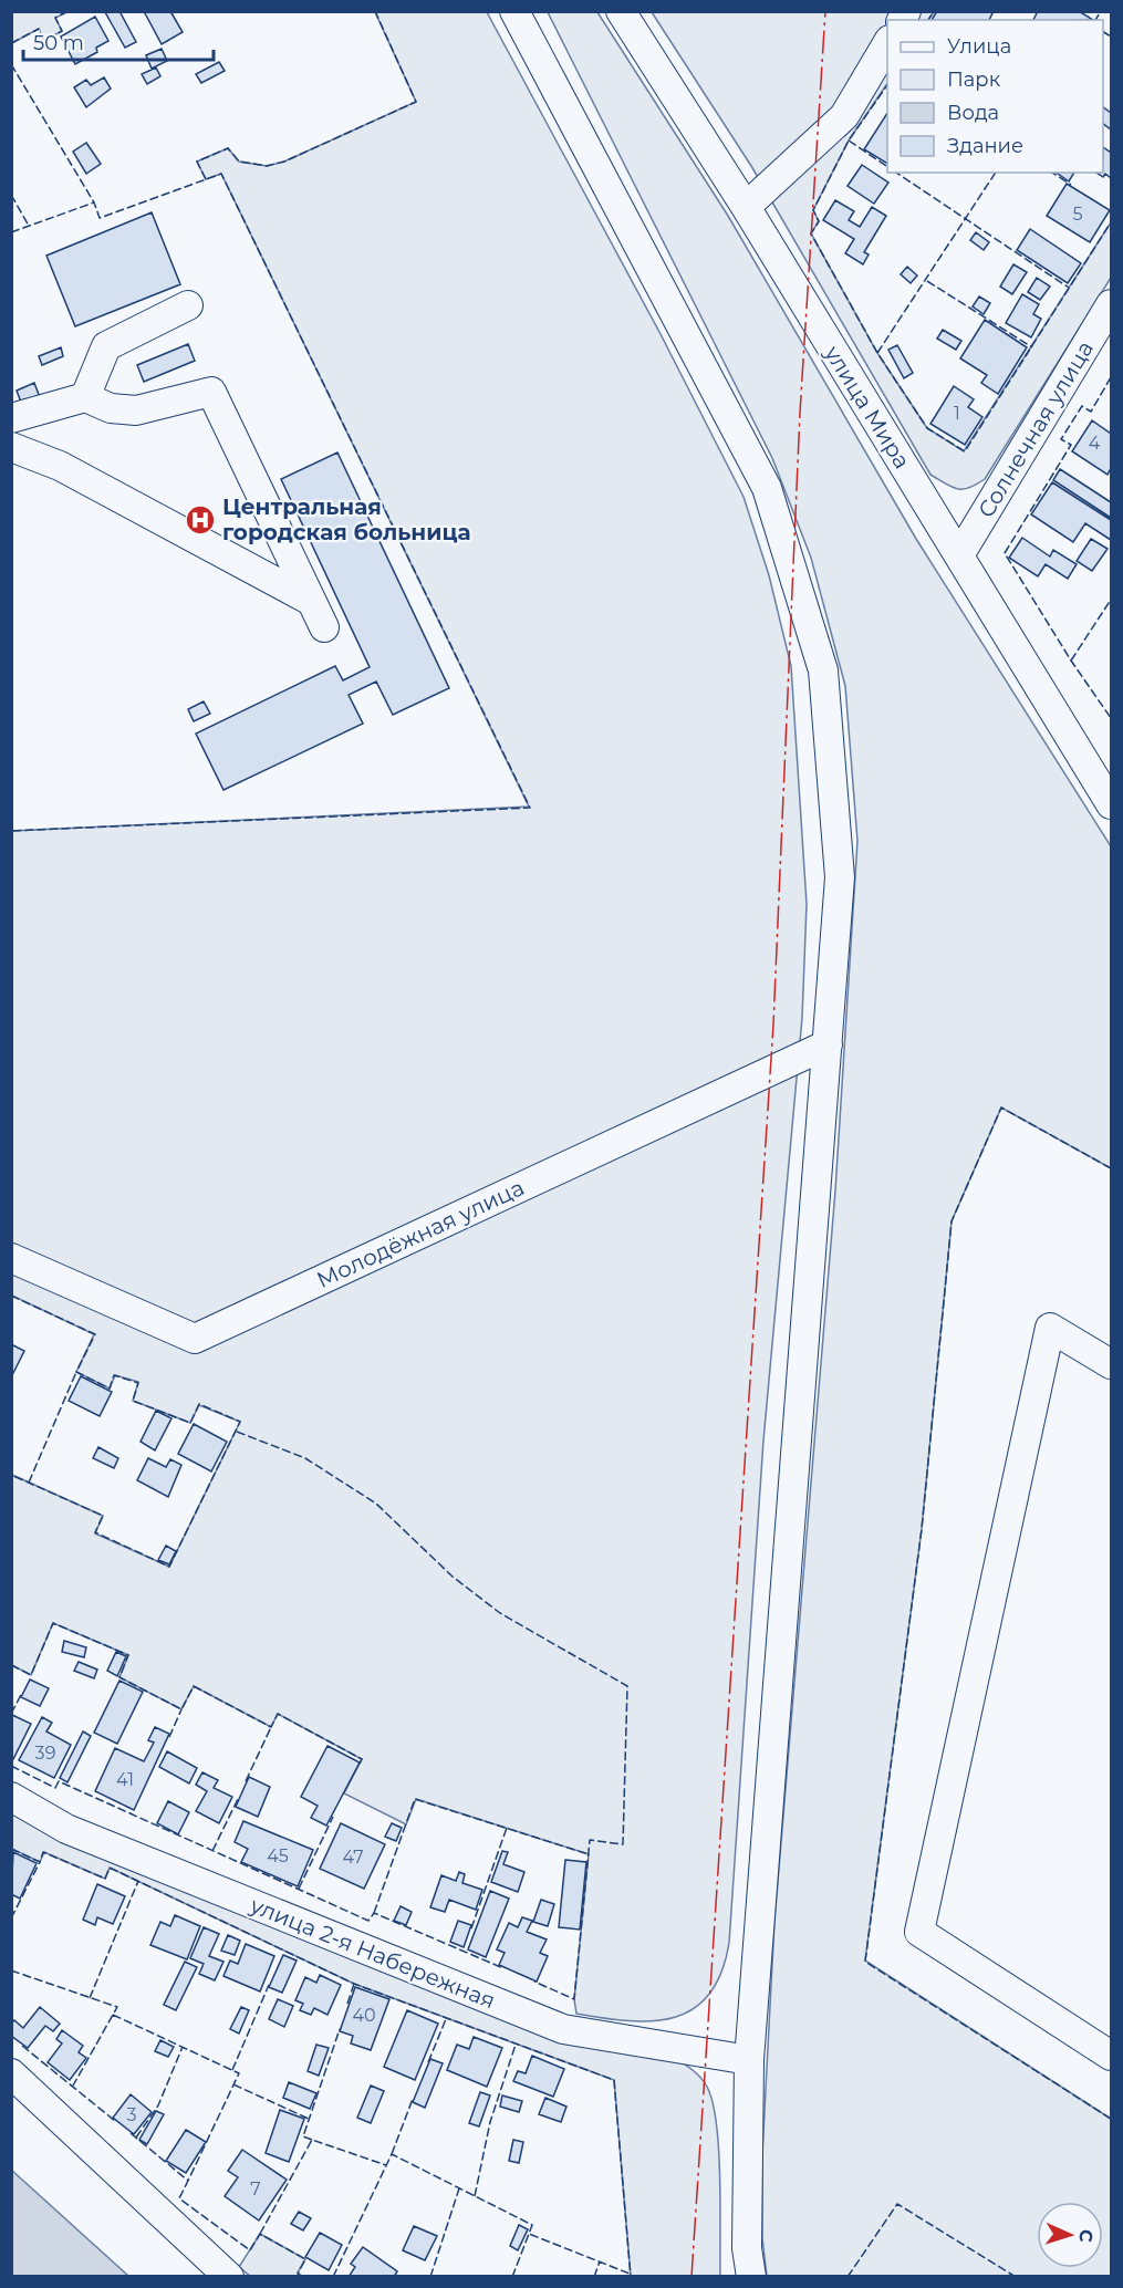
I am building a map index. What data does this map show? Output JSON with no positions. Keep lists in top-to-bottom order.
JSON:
{
  "streets": {
    "street": [
      "улица Мира",
      "Солнечная улица",
      "Молодёжная улица",
      "улица 2-я Набережная"
    ]
  },
  "crossings": [
    ["улица Мира", "Солнечная улица"]
  ],
  "places": {
    "hospital": ["Центральная городская больница"]
  },
  "house_numbers": [
    "5",
    "1",
    "4",
    "39",
    "41",
    "45",
    "47",
    "40",
    "3",
    "7"
  ],
  "legend": [
    "Улица",
    "Парк",
    "Вода",
    "Здание"
  ],
  "scale_bar": "50 m",
  "north": "right"
}
